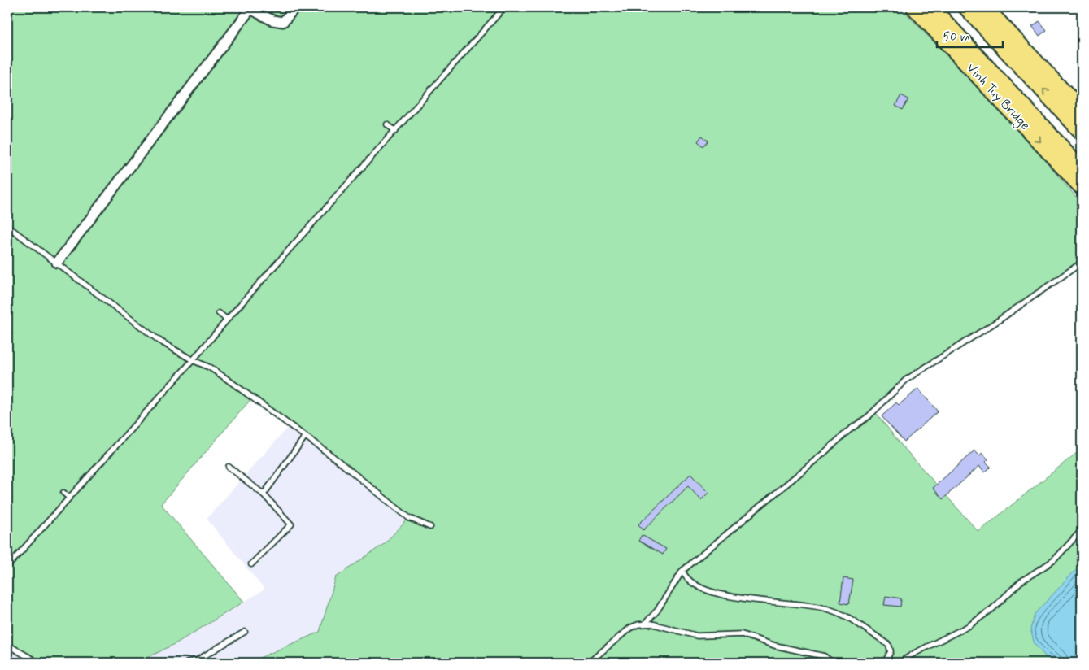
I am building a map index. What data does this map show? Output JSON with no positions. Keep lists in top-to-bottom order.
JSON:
{
  "streets": {
    "highway": ["Vinh Tuy Bridge"]
  },
  "scale_bar": "50 m"
}
